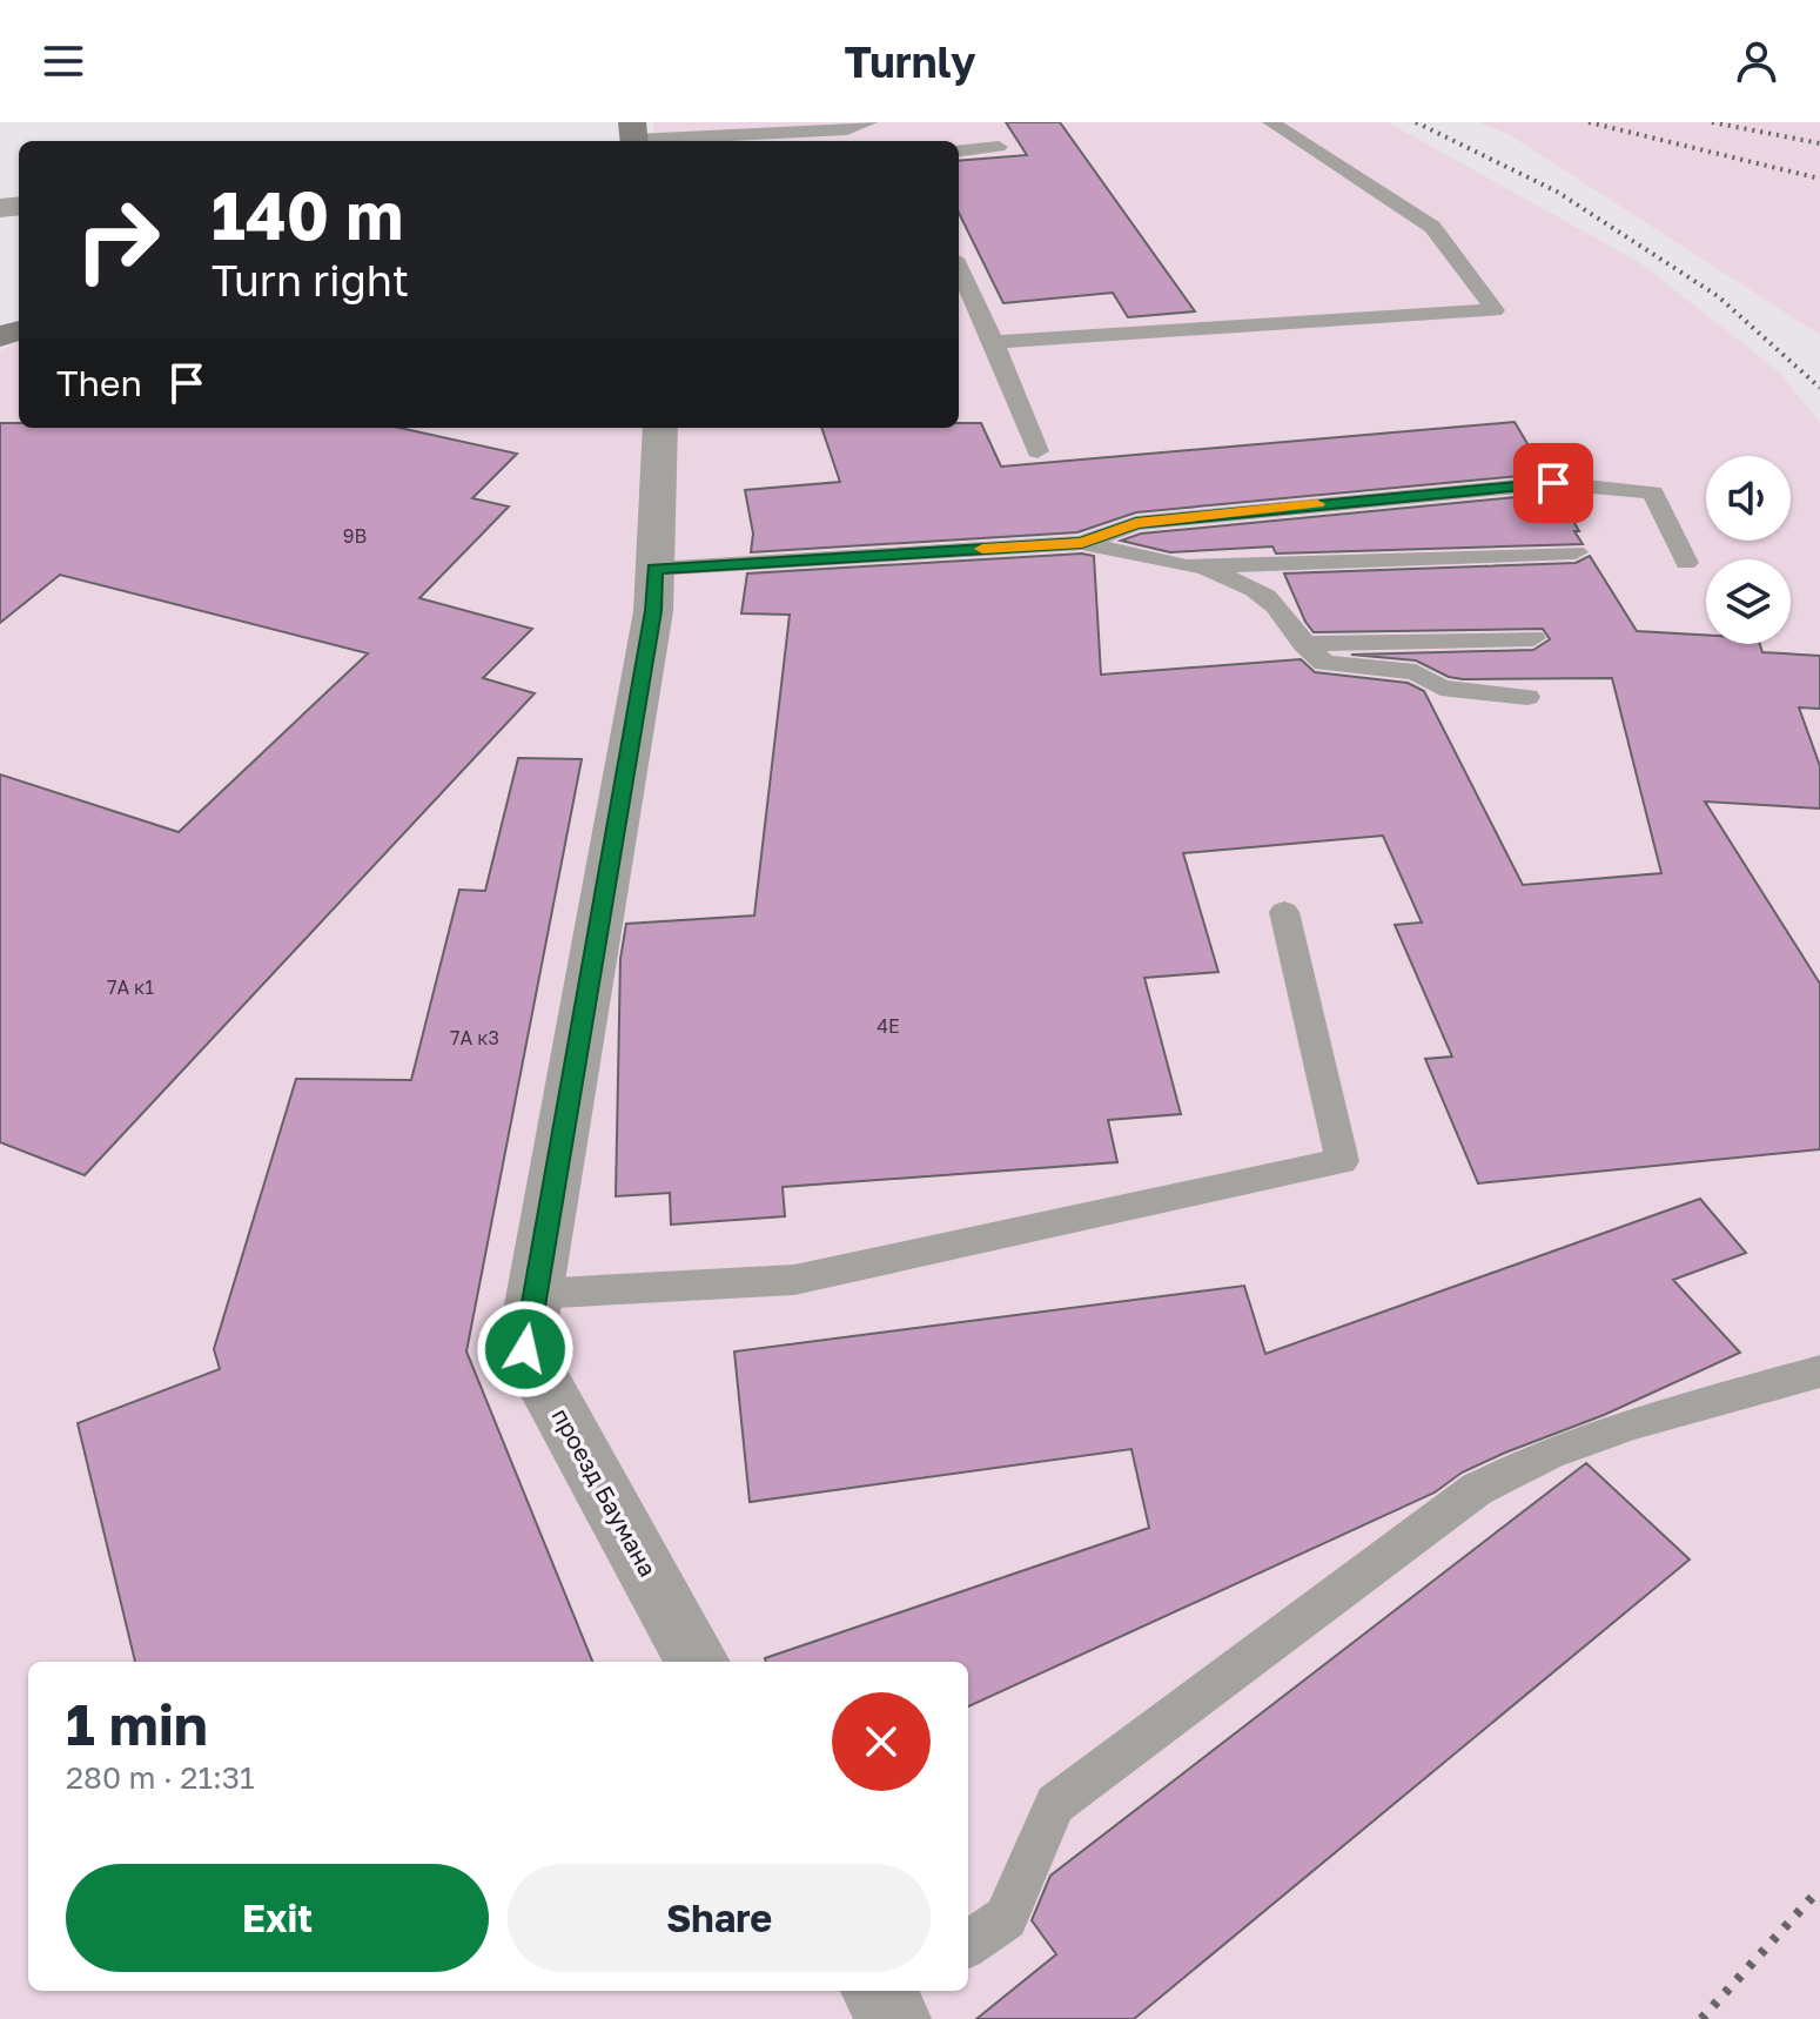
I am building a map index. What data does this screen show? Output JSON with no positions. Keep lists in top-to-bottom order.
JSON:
{
  "streets": {
    "street": ["проезд Баумана"]
  },
  "house_numbers": [
    "9В",
    "7А к1",
    "4E",
    "7А к3"
  ],
  "page": {
    "header": "Turnly",
    "turn": ["140 m", "Turn right"],
    "then": "Then",
    "heading": ["1 min", "280 m · 21:31"],
    "buttons": ["Exit", "Share"]
  }
}
